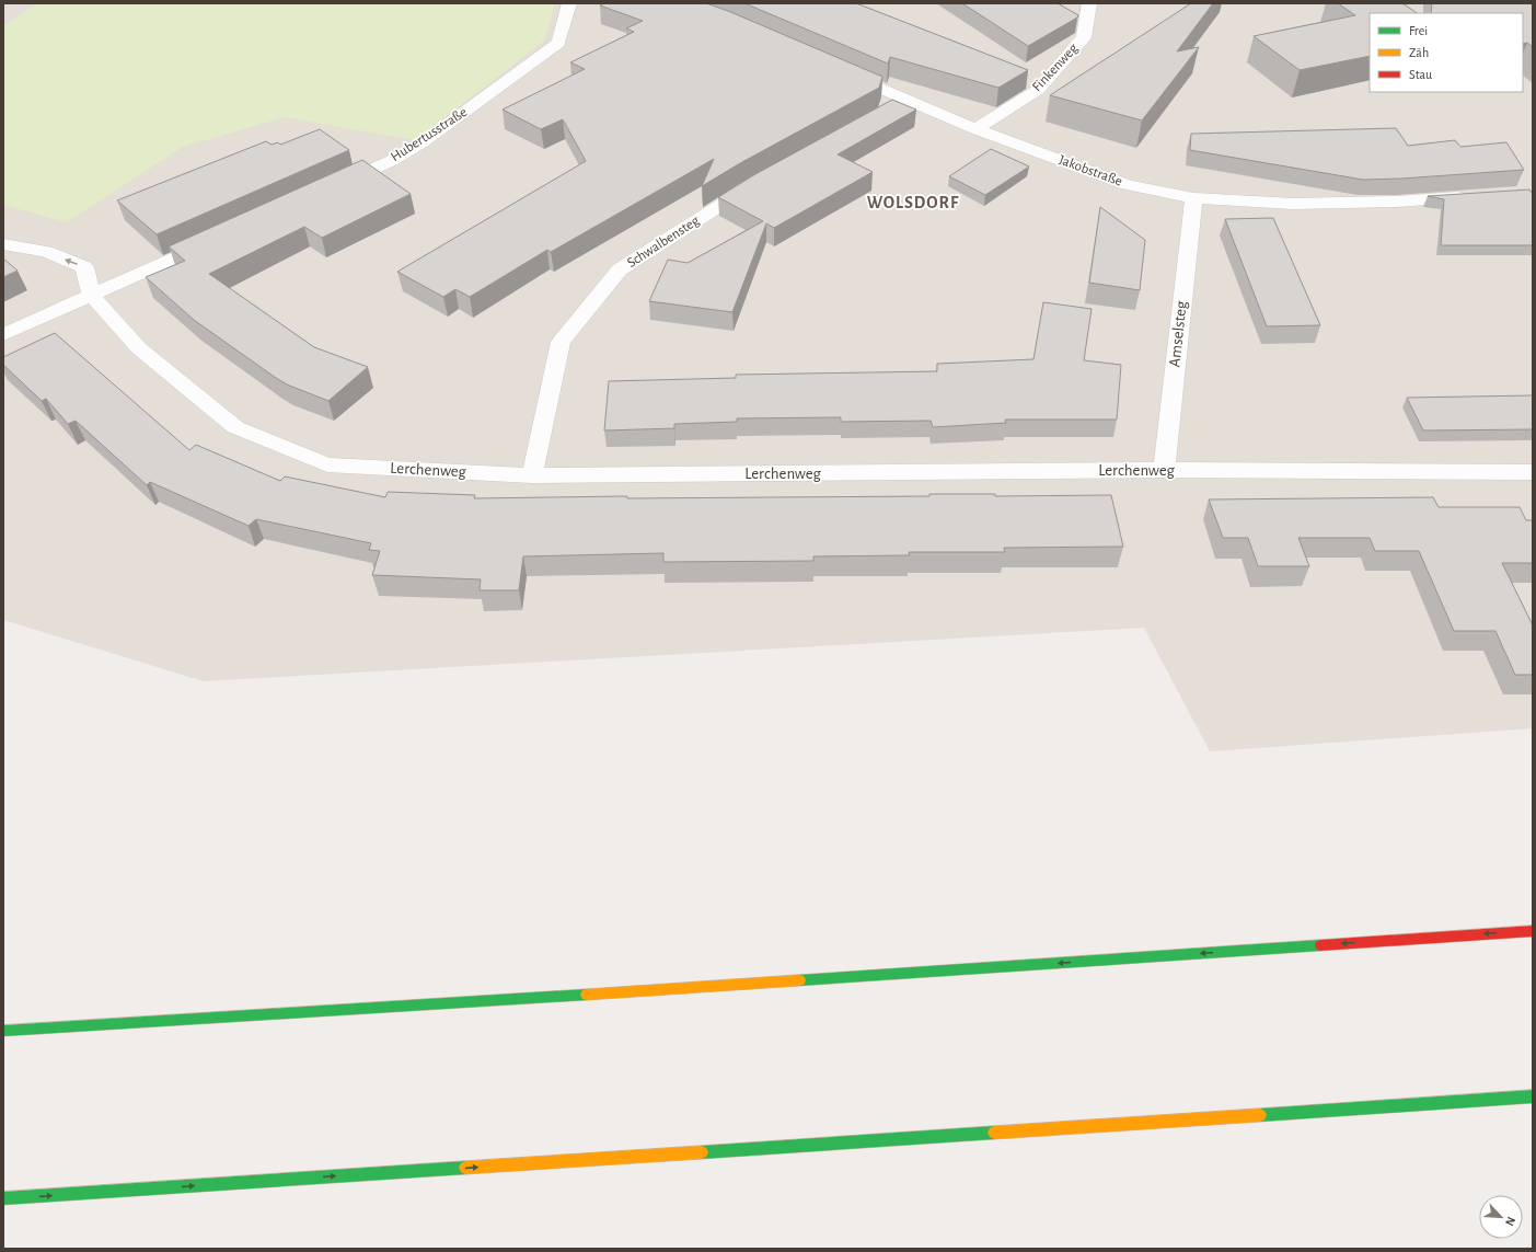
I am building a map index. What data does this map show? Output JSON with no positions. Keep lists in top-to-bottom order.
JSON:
{
  "streets": {
    "street": [
      "Finkenweg",
      "Hubertusstraße",
      "Jakobstraße",
      "Schwalbensteg",
      "Amselsteg",
      "Lerchenweg"
    ]
  },
  "crossings": [
    ["Finkenweg", "Jakobstraße"],
    ["Jakobstraße", "Amselsteg"],
    ["Schwalbensteg", "Lerchenweg"],
    ["Amselsteg", "Lerchenweg"]
  ],
  "districts": ["WOLSDORF"],
  "legend": ["Frei", "Zäh", "Stau"],
  "north": "bottom right"
}
